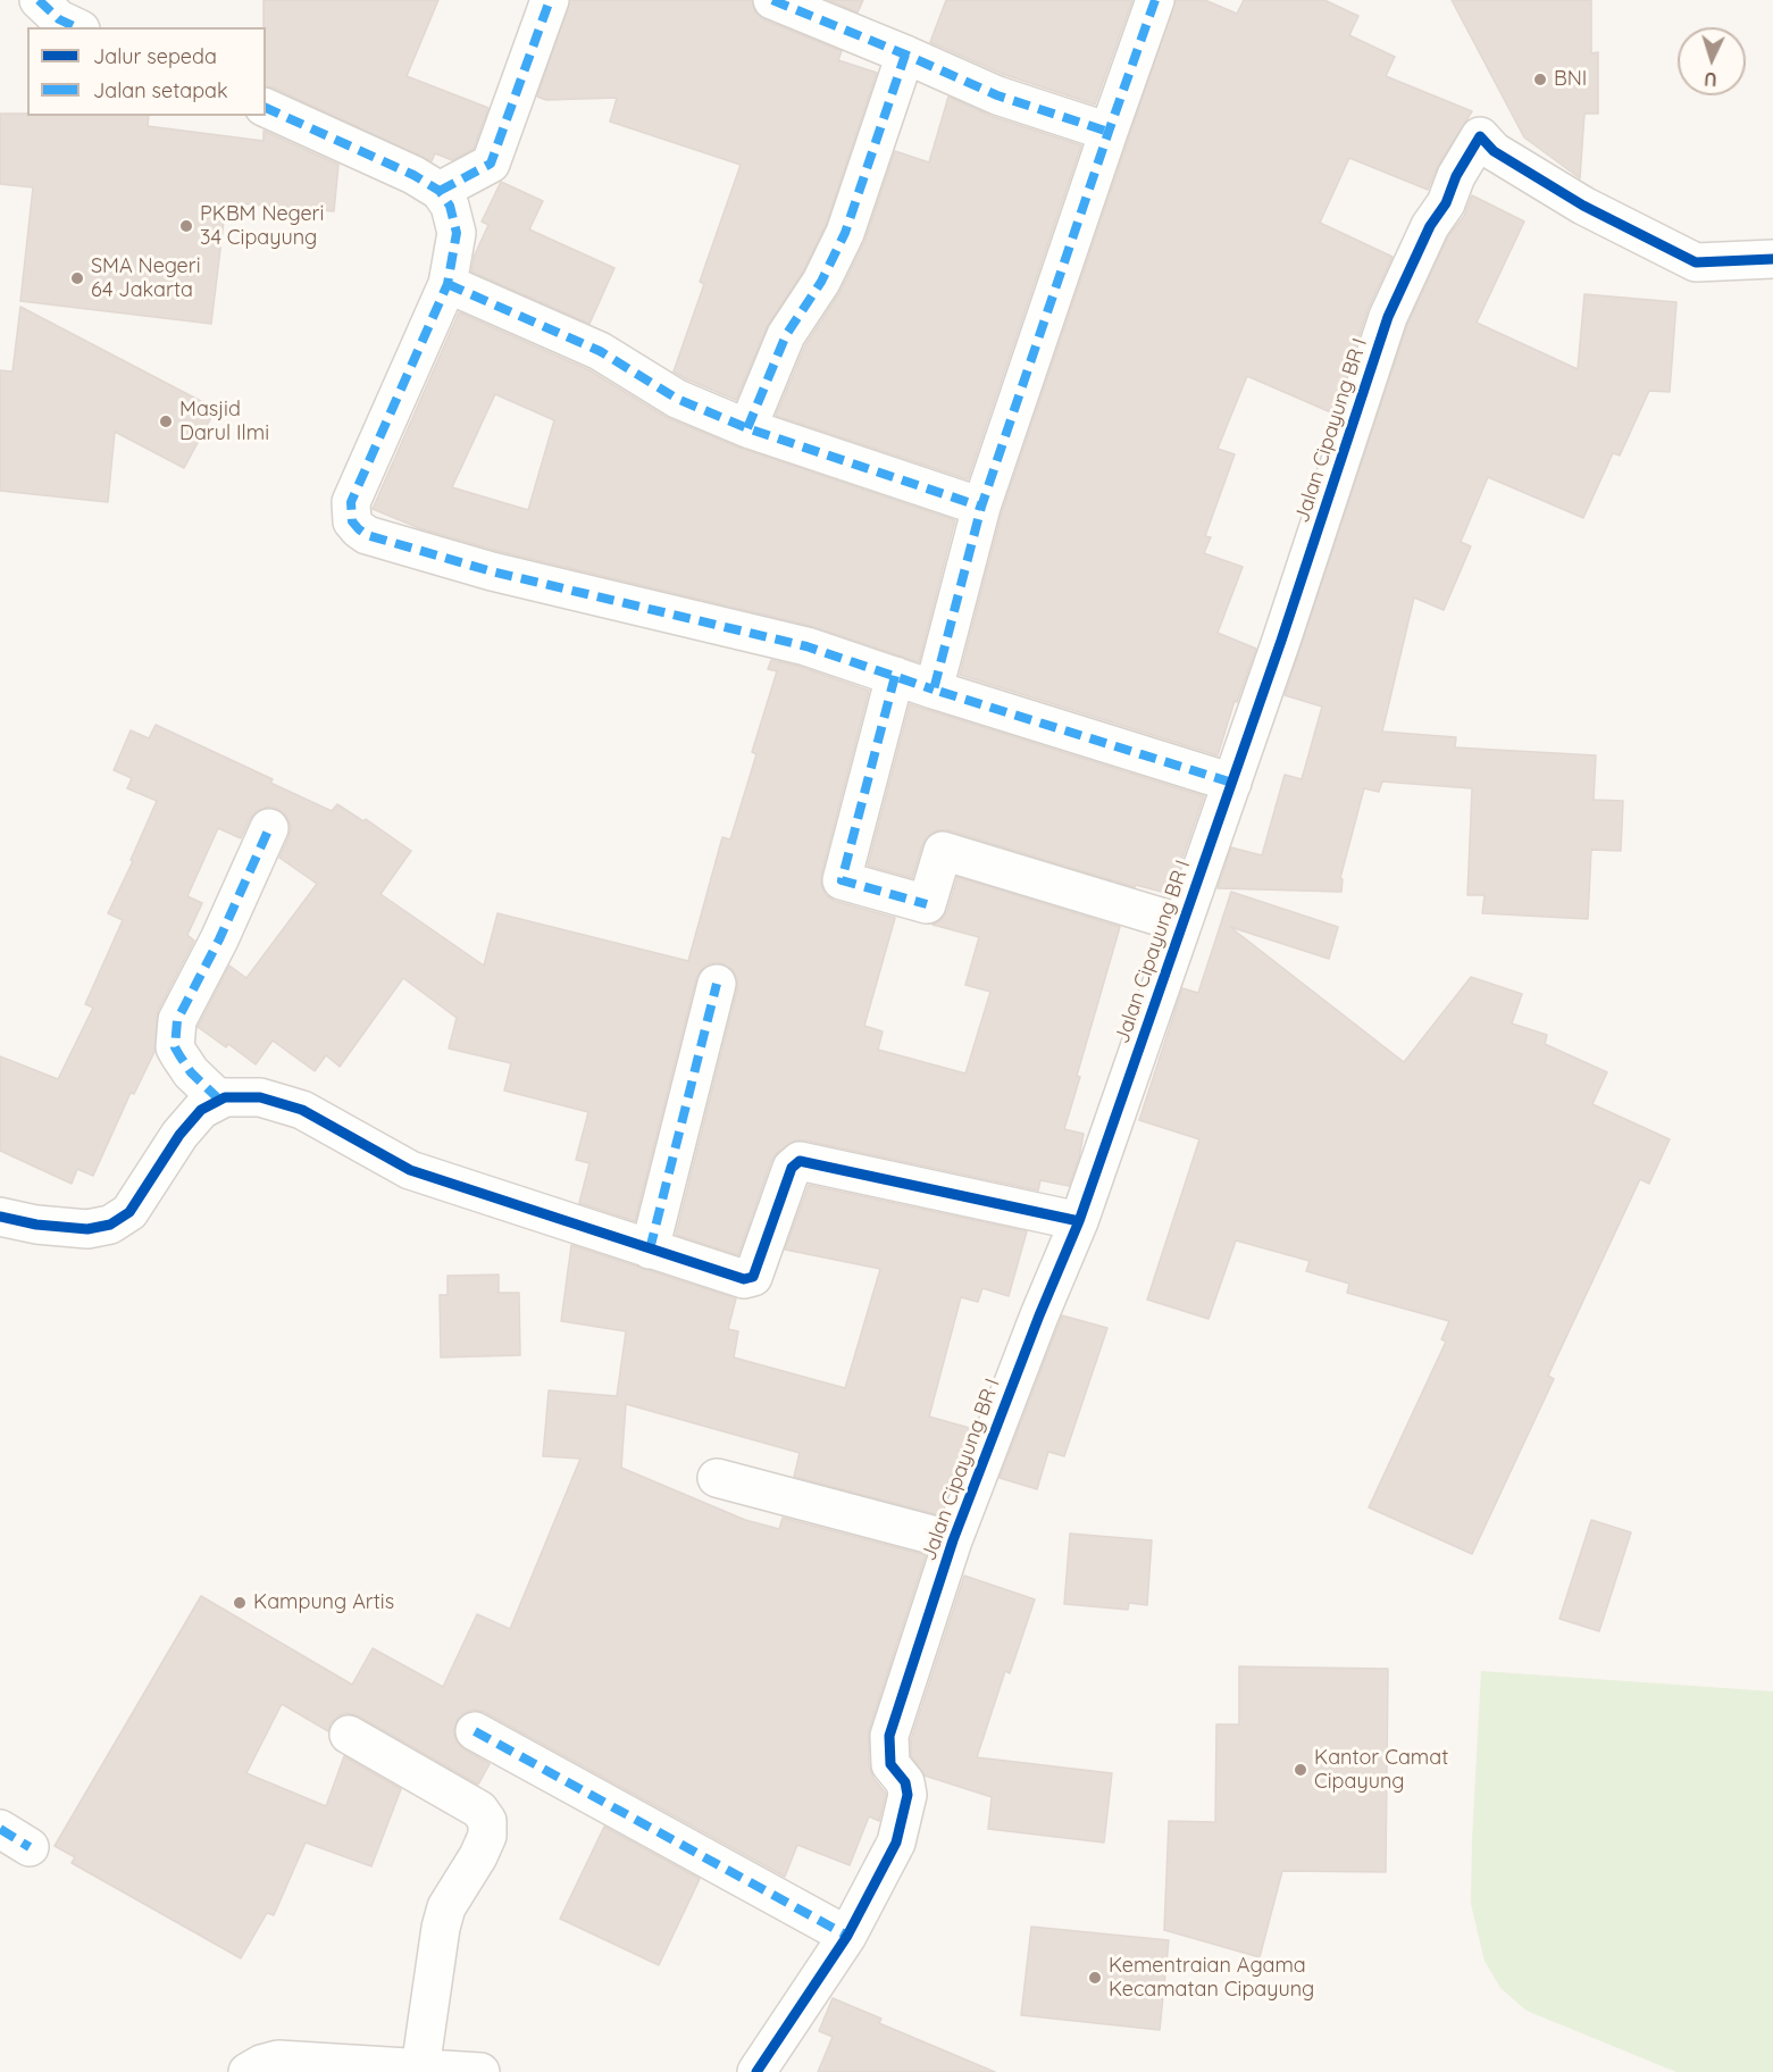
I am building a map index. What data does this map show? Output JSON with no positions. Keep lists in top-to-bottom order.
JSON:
{
  "streets": {
    "street": ["Jalan Cipayung BR I"]
  },
  "places": [
    "BNI",
    "PKBM Negeri 34 Cipayung",
    "SMA Negeri 64 Jakarta",
    "Masjid Darul Ilmi",
    "Kampung Artis",
    "Kantor Camat Cipayung",
    "Kementraian Agama Kecamatan Cipayung"
  ],
  "legend": ["Jalur sepeda", "Jalan setapak"],
  "north": "bottom"
}
